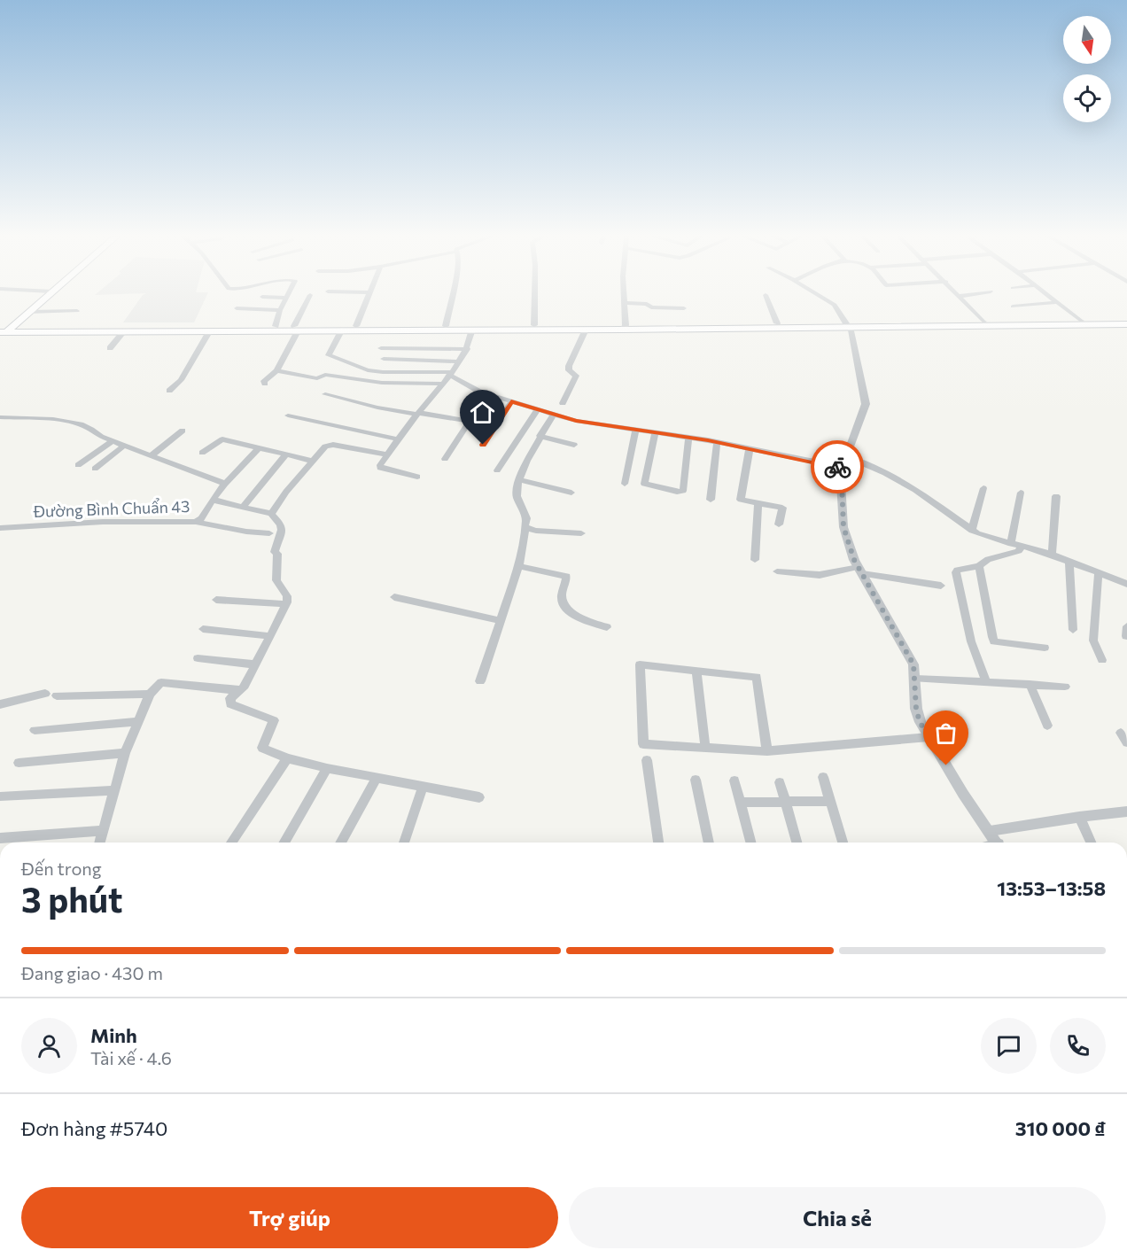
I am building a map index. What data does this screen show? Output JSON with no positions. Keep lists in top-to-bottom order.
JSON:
{
  "streets": {
    "street": ["Đường Bình Chuẩn 43"]
  },
  "north": "bottom",
  "page": {
    "heading": ["3 phút", "Đến trong", "13:53–13:58"],
    "panel": [
      "Minh",
      "Tài xế · 4.6",
      "Đơn hàng #5740",
      "310 000 ₫"
    ],
    "bar": "Đang giao · 430 m",
    "buttons": ["Trợ giúp", "Chia sẻ"]
  }
}
